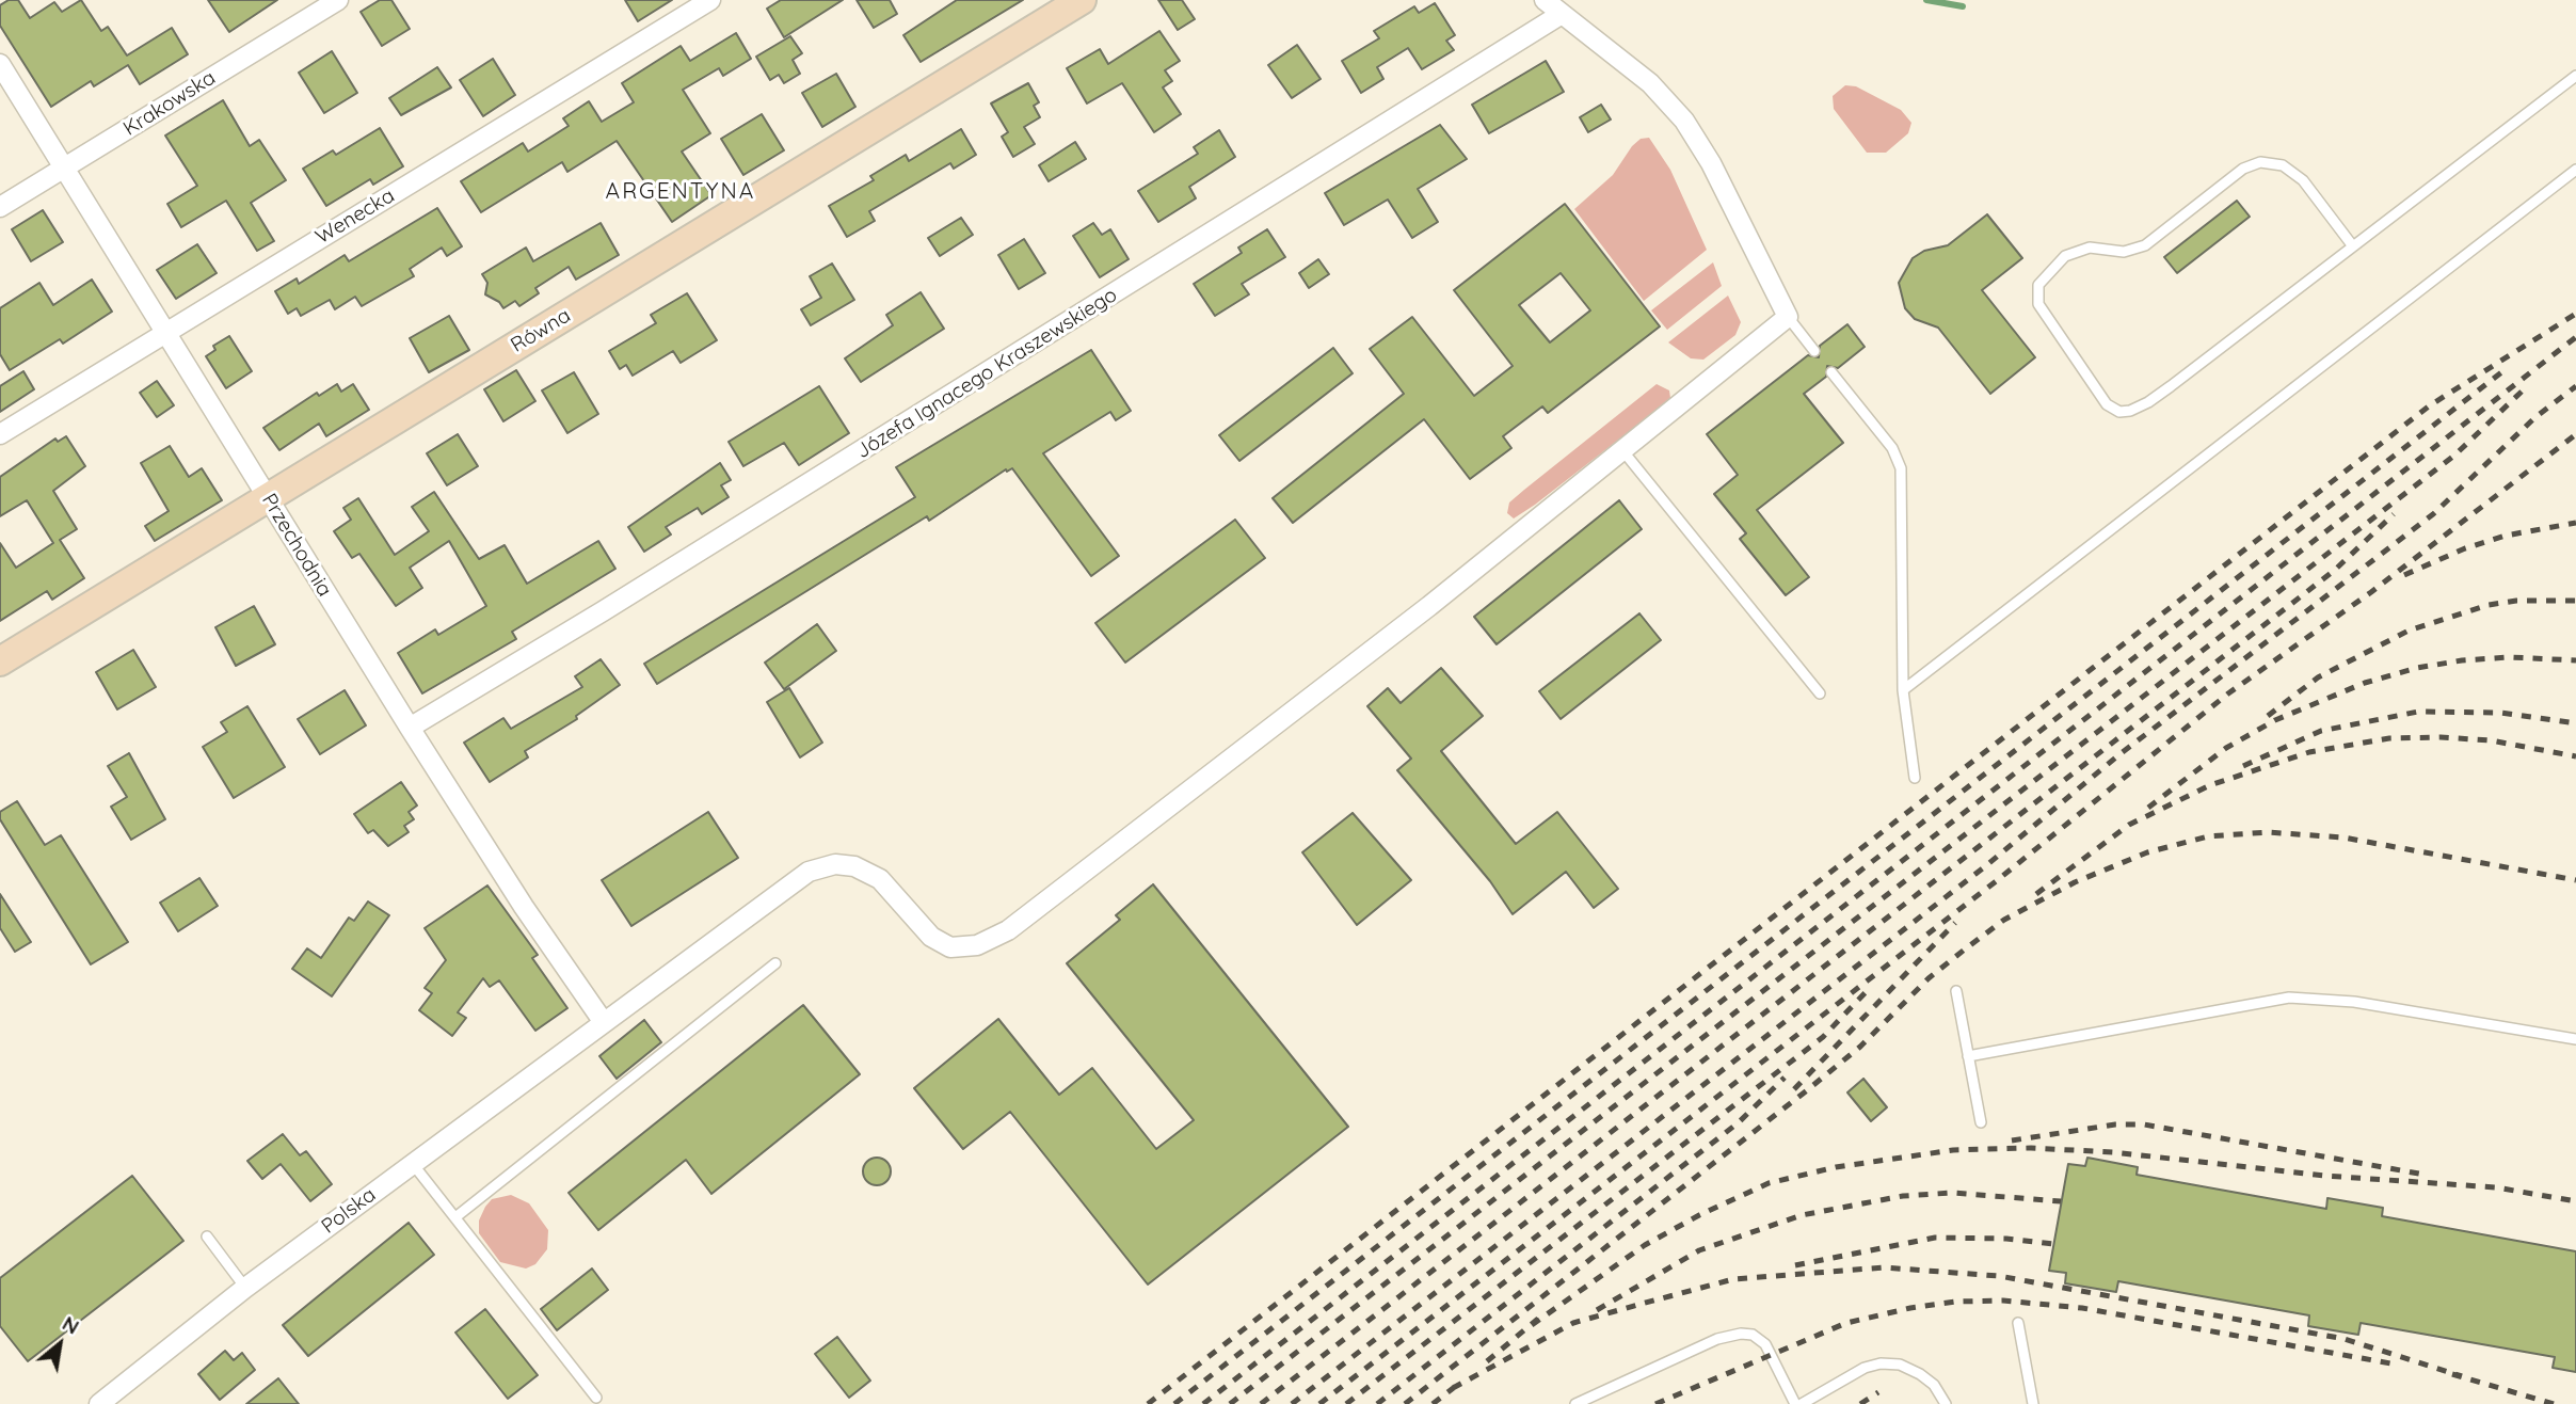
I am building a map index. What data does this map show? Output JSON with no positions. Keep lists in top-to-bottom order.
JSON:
{
  "streets": {
    "street": [
      "Krakowska",
      "Wenecka",
      "Równa",
      "Józefa Ignacego Kraszewskiego",
      "Przechodnia",
      "Polska"
    ]
  },
  "crossings": [
    ["Krakowska", "Przechodnia"],
    ["Wenecka", "Przechodnia"],
    ["Równa", "Przechodnia"],
    ["Józefa Ignacego Kraszewskiego", "Przechodnia"],
    ["Przechodnia", "Polska"]
  ],
  "districts": ["ARGENTYNA"],
  "north": "top right"
}
